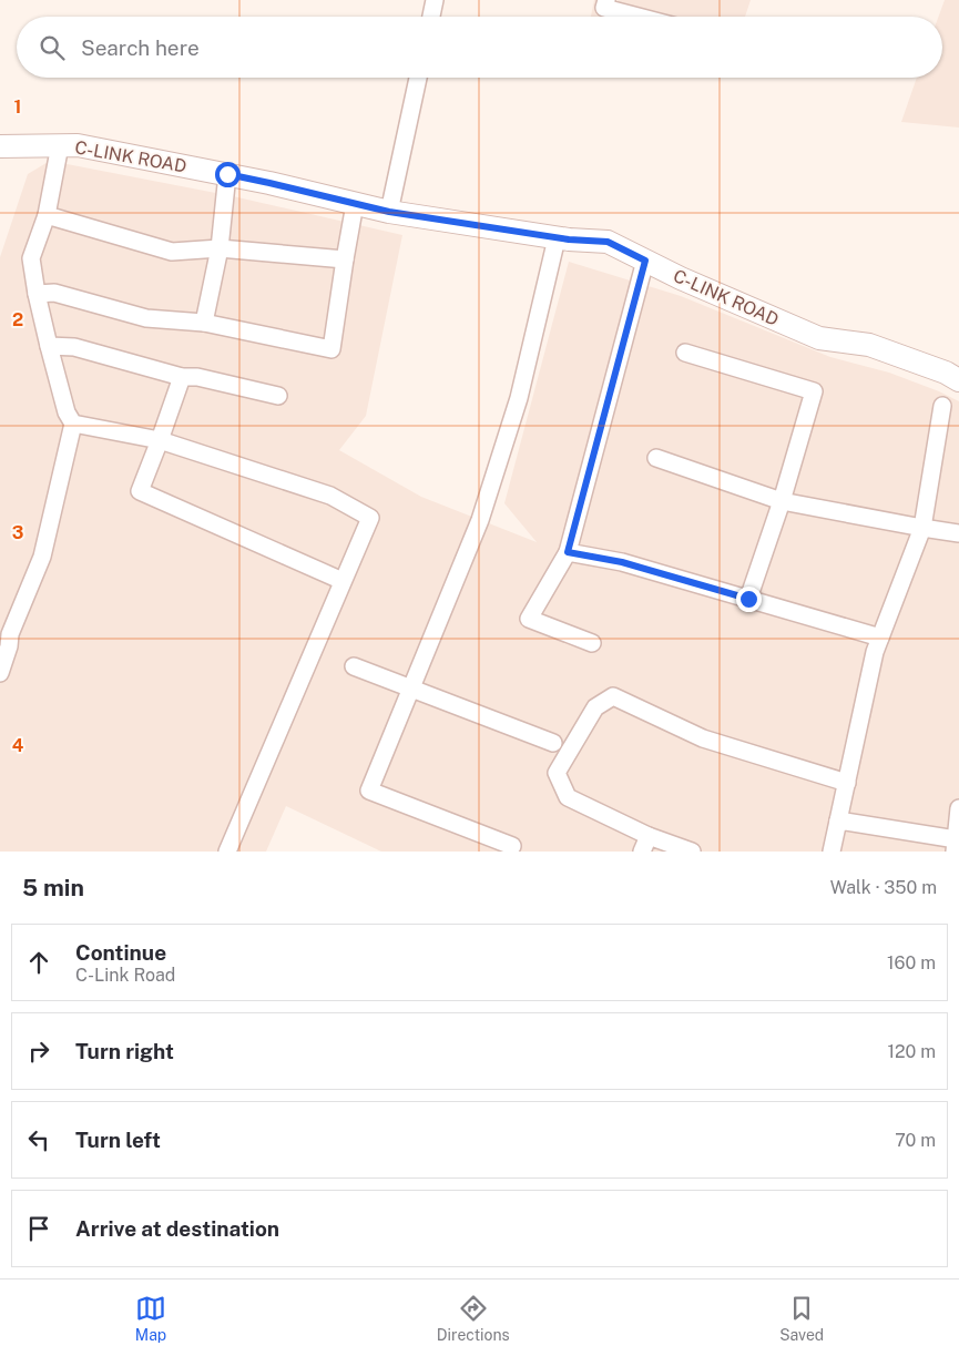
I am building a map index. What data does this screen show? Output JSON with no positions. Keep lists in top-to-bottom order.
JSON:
{
  "streets": {
    "street": ["C-LINK ROAD"]
  },
  "page": {
    "search": "Search here",
    "heading": ["5 min", "Walk · 350 m"],
    "list": [
      ["Continue", "C-Link Road", "160 m"],
      ["Turn right", "120 m"],
      ["Turn left", "70 m"],
      "Arrive at destination"
    ],
    "nav": ["Map", "Directions", "Saved"]
  },
  "grid": {
    "rows": [
      "1",
      "2",
      "3",
      "4"
    ]
  }
}
